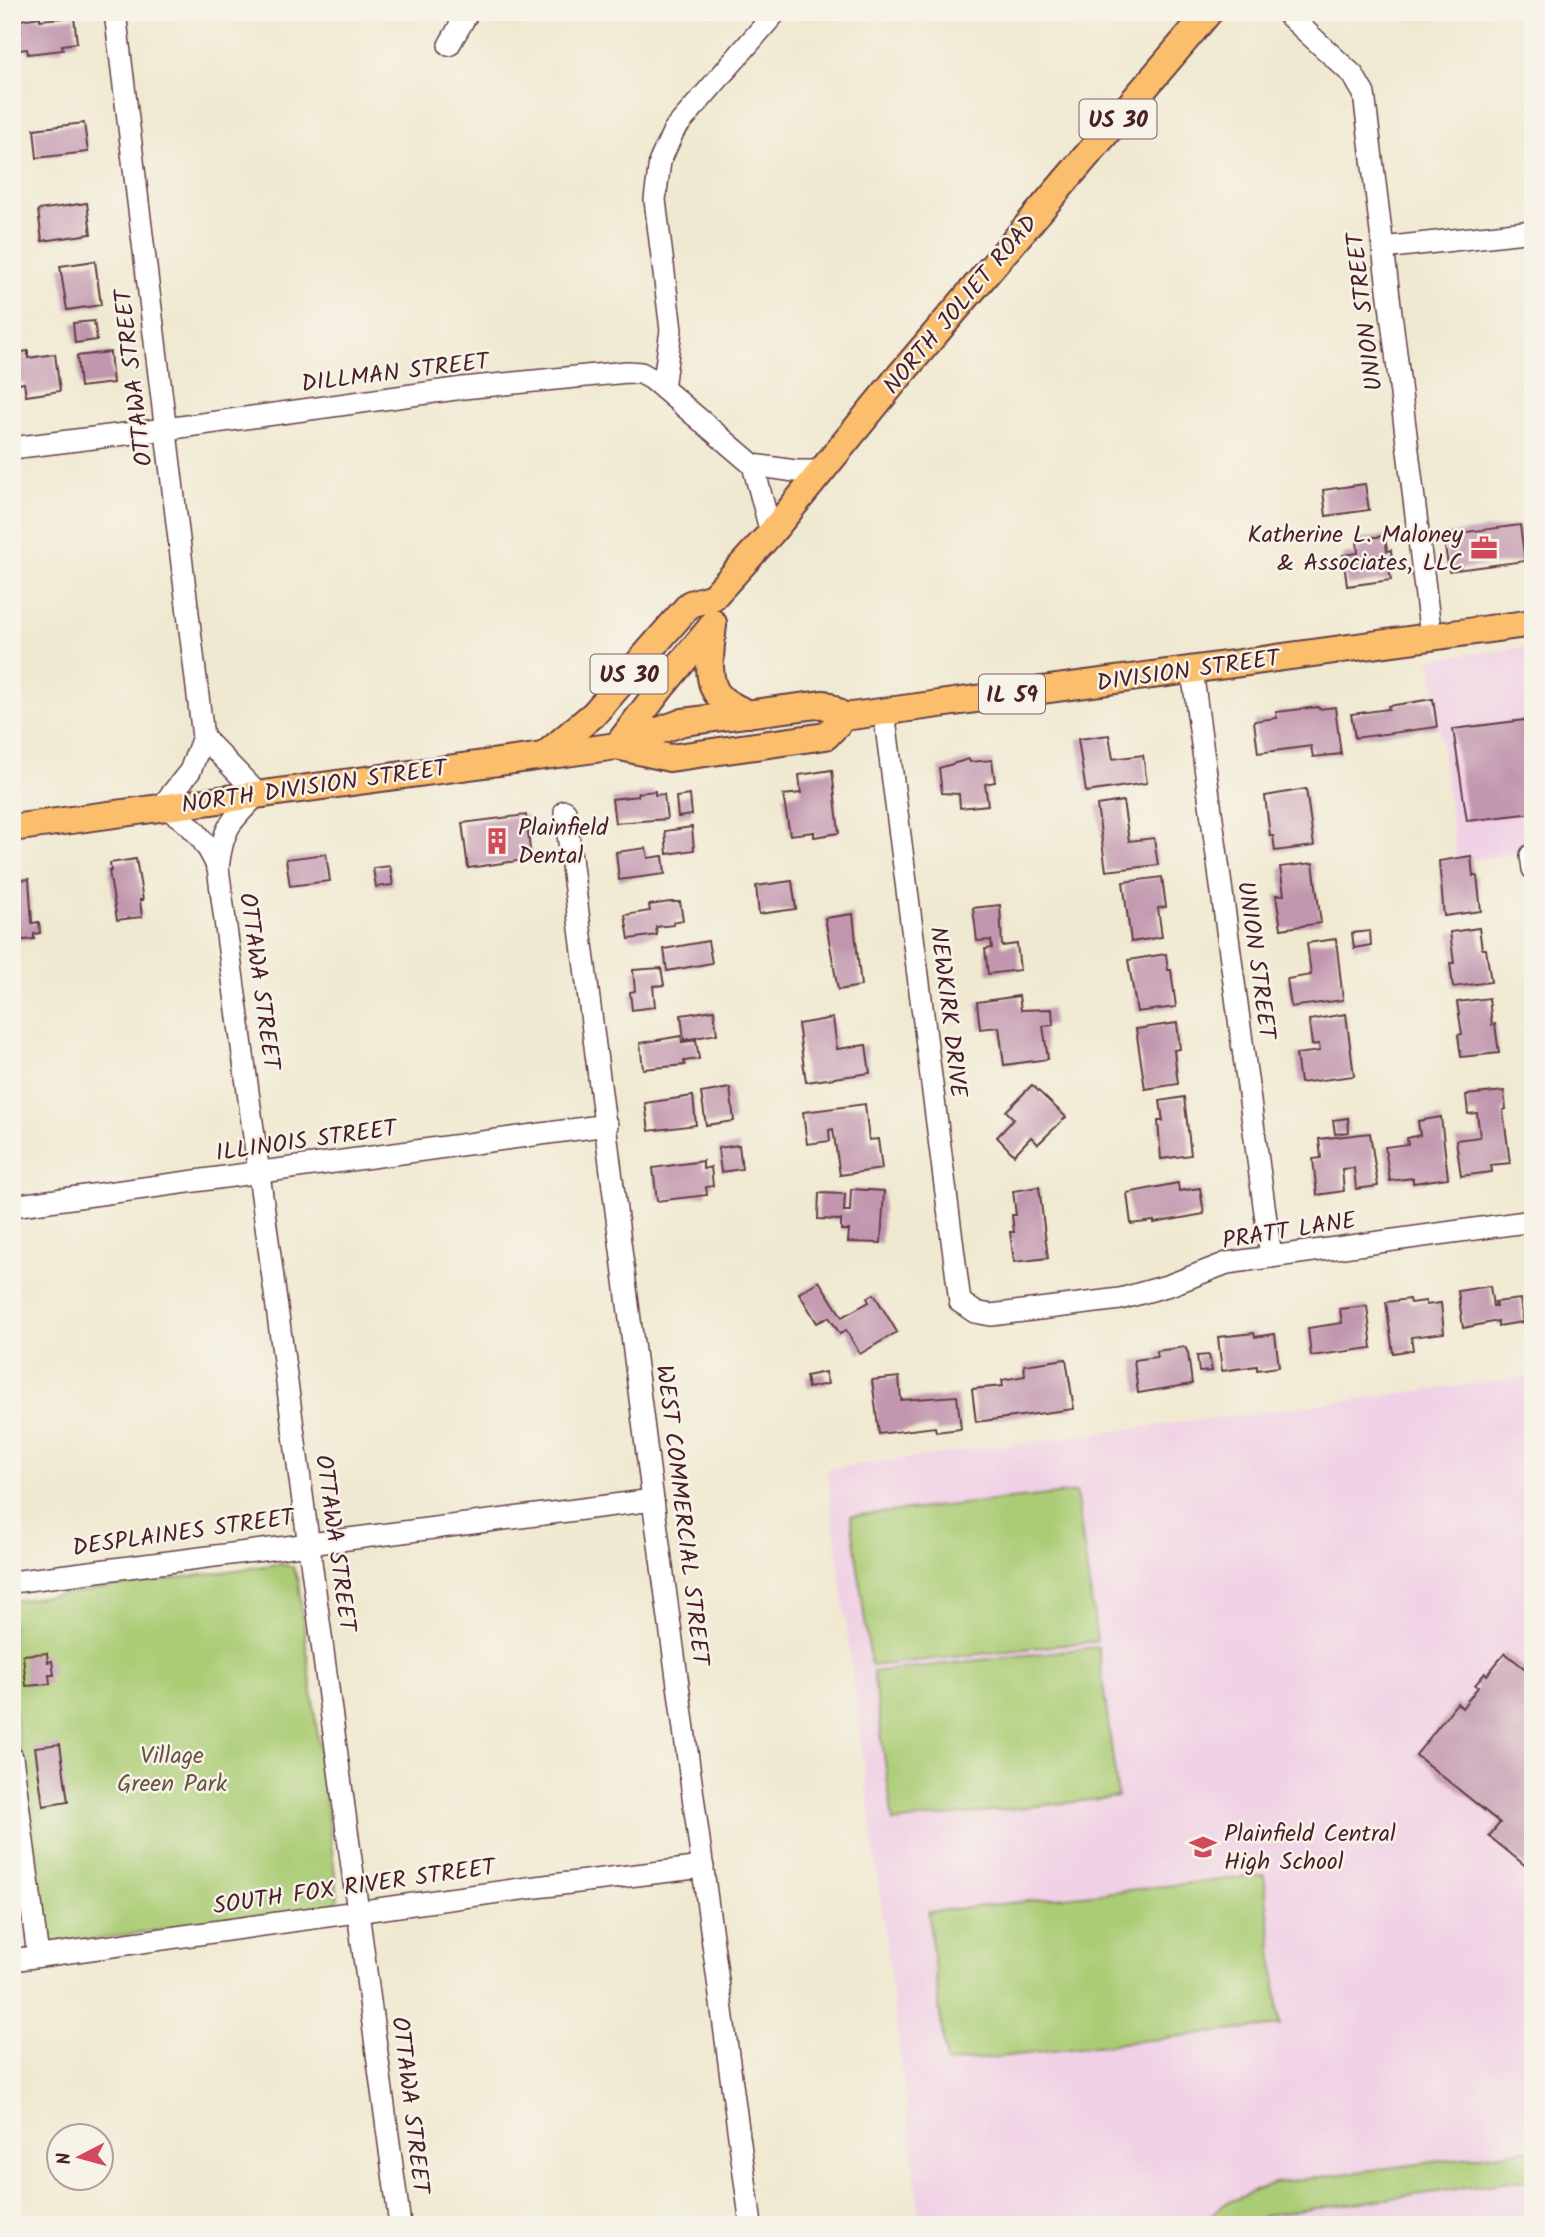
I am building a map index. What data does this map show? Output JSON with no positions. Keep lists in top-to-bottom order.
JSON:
{
  "streets": {
    "main road": [
      "US 30",
      "NORTH JOLIET ROAD",
      "DIVISION STREET",
      "IL 59",
      "NORTH DIVISION STREET"
    ],
    "street": [
      "UNION STREET",
      "DILLMAN STREET",
      "OTTAWA STREET",
      "NEWKIRK DRIVE",
      "ILLINOIS STREET",
      "PRATT LANE",
      "WEST COMMERCIAL STREET",
      "DESPLAINES STREET",
      "SOUTH FOX RIVER STREET"
    ]
  },
  "crossings": [
    ["US 30", "DIVISION STREET"],
    ["US 30", "NORTH DIVISION STREET"],
    ["NORTH JOLIET ROAD", "NORTH DIVISION STREET"],
    ["UNION STREET", "DIVISION STREET"],
    ["UNION STREET", "PRATT LANE"],
    ["DILLMAN STREET", "OTTAWA STREET"],
    ["OTTAWA STREET", "NORTH DIVISION STREET"],
    ["OTTAWA STREET", "ILLINOIS STREET"],
    ["OTTAWA STREET", "DESPLAINES STREET"],
    ["OTTAWA STREET", "SOUTH FOX RIVER STREET"],
    ["DIVISION STREET", "NORTH DIVISION STREET"],
    ["DIVISION STREET", "NEWKIRK DRIVE"],
    ["NEWKIRK DRIVE", "PRATT LANE"],
    ["ILLINOIS STREET", "WEST COMMERCIAL STREET"],
    ["WEST COMMERCIAL STREET", "DESPLAINES STREET"],
    ["WEST COMMERCIAL STREET", "SOUTH FOX RIVER STREET"]
  ],
  "parks": ["Village Green Park"],
  "places": {
    "office": ["Katherine L. Maloney & Associates, LLC"],
    "building": ["Plainfield Dental"],
    "school or university": ["Plainfield Central High School"]
  },
  "north": "left"
}
